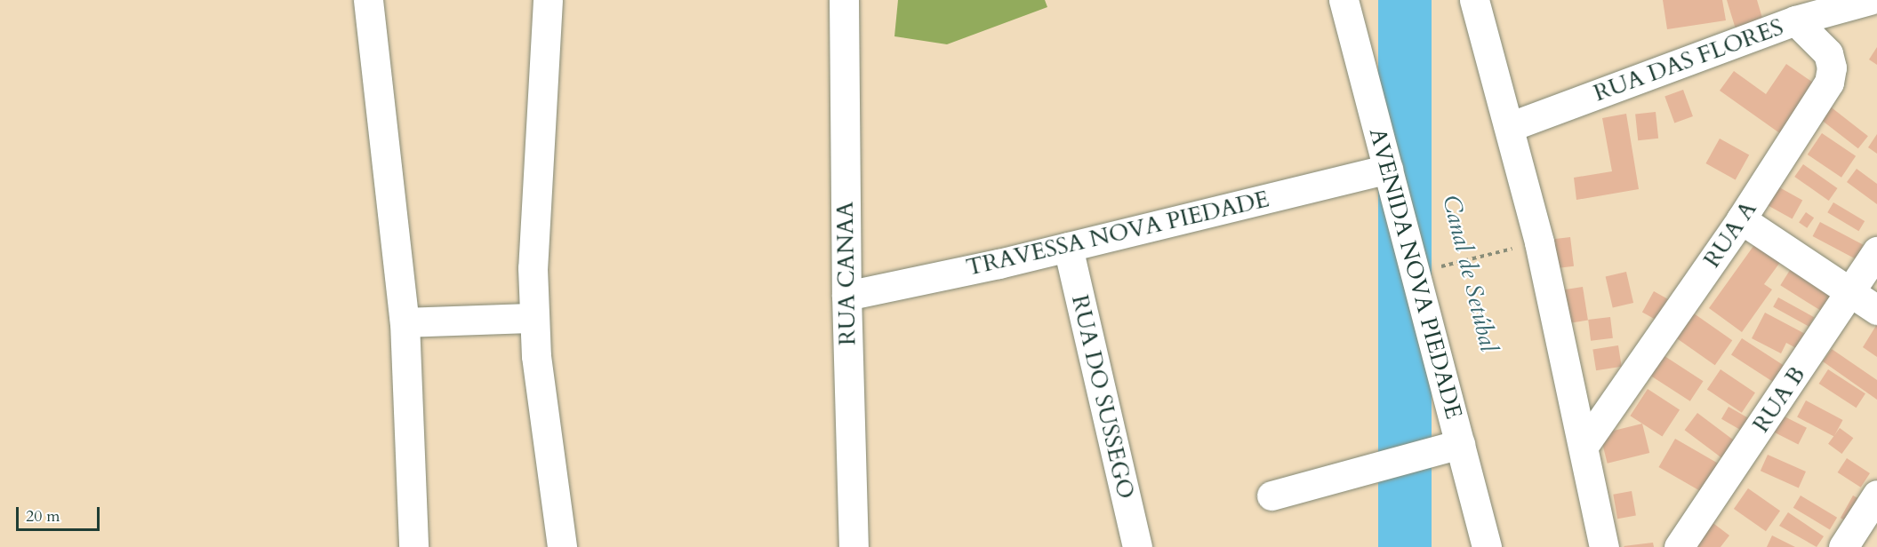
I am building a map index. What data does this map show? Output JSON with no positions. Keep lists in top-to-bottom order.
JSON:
{
  "streets": {
    "street": [
      "RUA DAS FLORES",
      "TRAVESSA NOVA PIEDADE",
      "RUA A",
      "RUA CANAA",
      "AVENIDA NOVA PIEDADE",
      "RUA DO SUSSEGO",
      "RUA B"
    ]
  },
  "crossings": [
    ["RUA DAS FLORES", "RUA A"],
    ["TRAVESSA NOVA PIEDADE", "RUA CANAA"],
    ["TRAVESSA NOVA PIEDADE", "AVENIDA NOVA PIEDADE"],
    ["TRAVESSA NOVA PIEDADE", "RUA DO SUSSEGO"]
  ],
  "water": ["Canal de Setúbal"],
  "scale_bar": "20 m"
}
